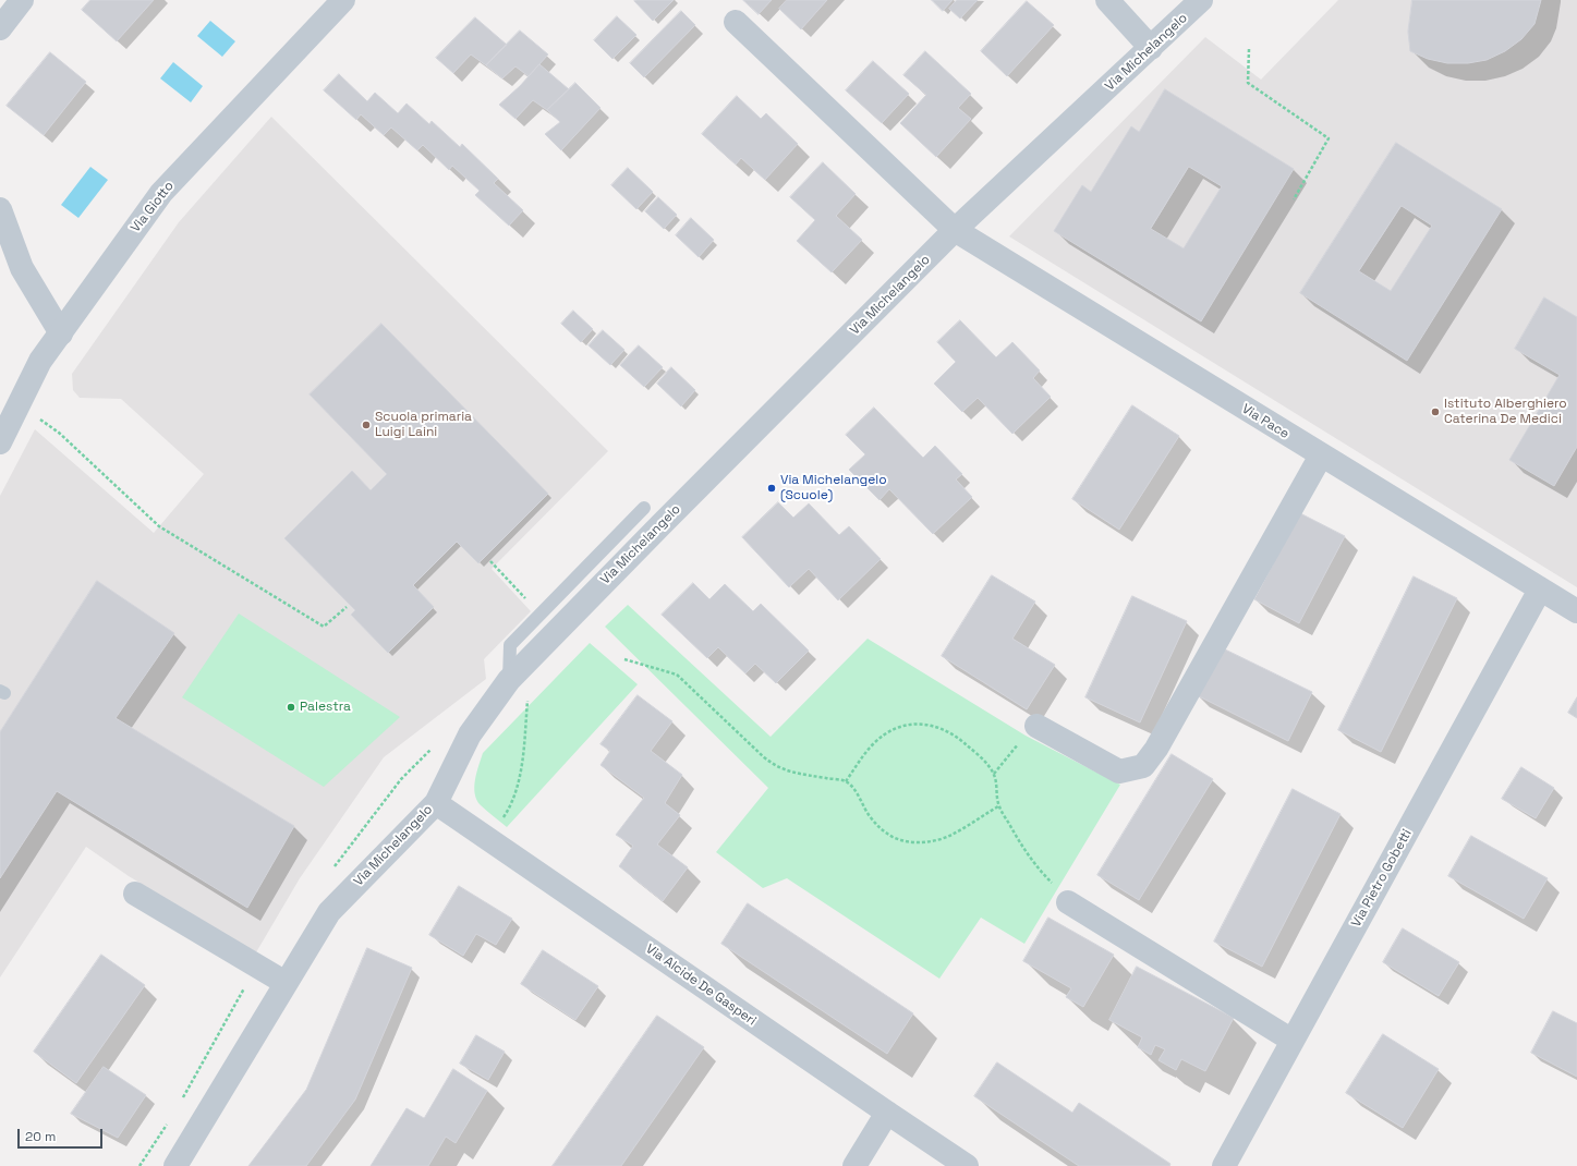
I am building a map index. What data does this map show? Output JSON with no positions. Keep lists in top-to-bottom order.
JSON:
{
  "streets": {
    "street": [
      "Via Michelangelo",
      "Via Giotto",
      "Via Pace",
      "Via Pietro Gobetti",
      "Via Alcide De Gasperi"
    ]
  },
  "crossings": [
    ["Via Michelangelo", "Via Pace"],
    ["Via Michelangelo", "Via Alcide De Gasperi"],
    ["Via Pace", "Via Pietro Gobetti"]
  ],
  "places": [
    "Istituto Alberghiero Caterina De Medici",
    "Scuola primaria Luigi Laini",
    "Via Michelangelo (Scuole)",
    "Palestra"
  ],
  "scale_bar": "20 m"
}
